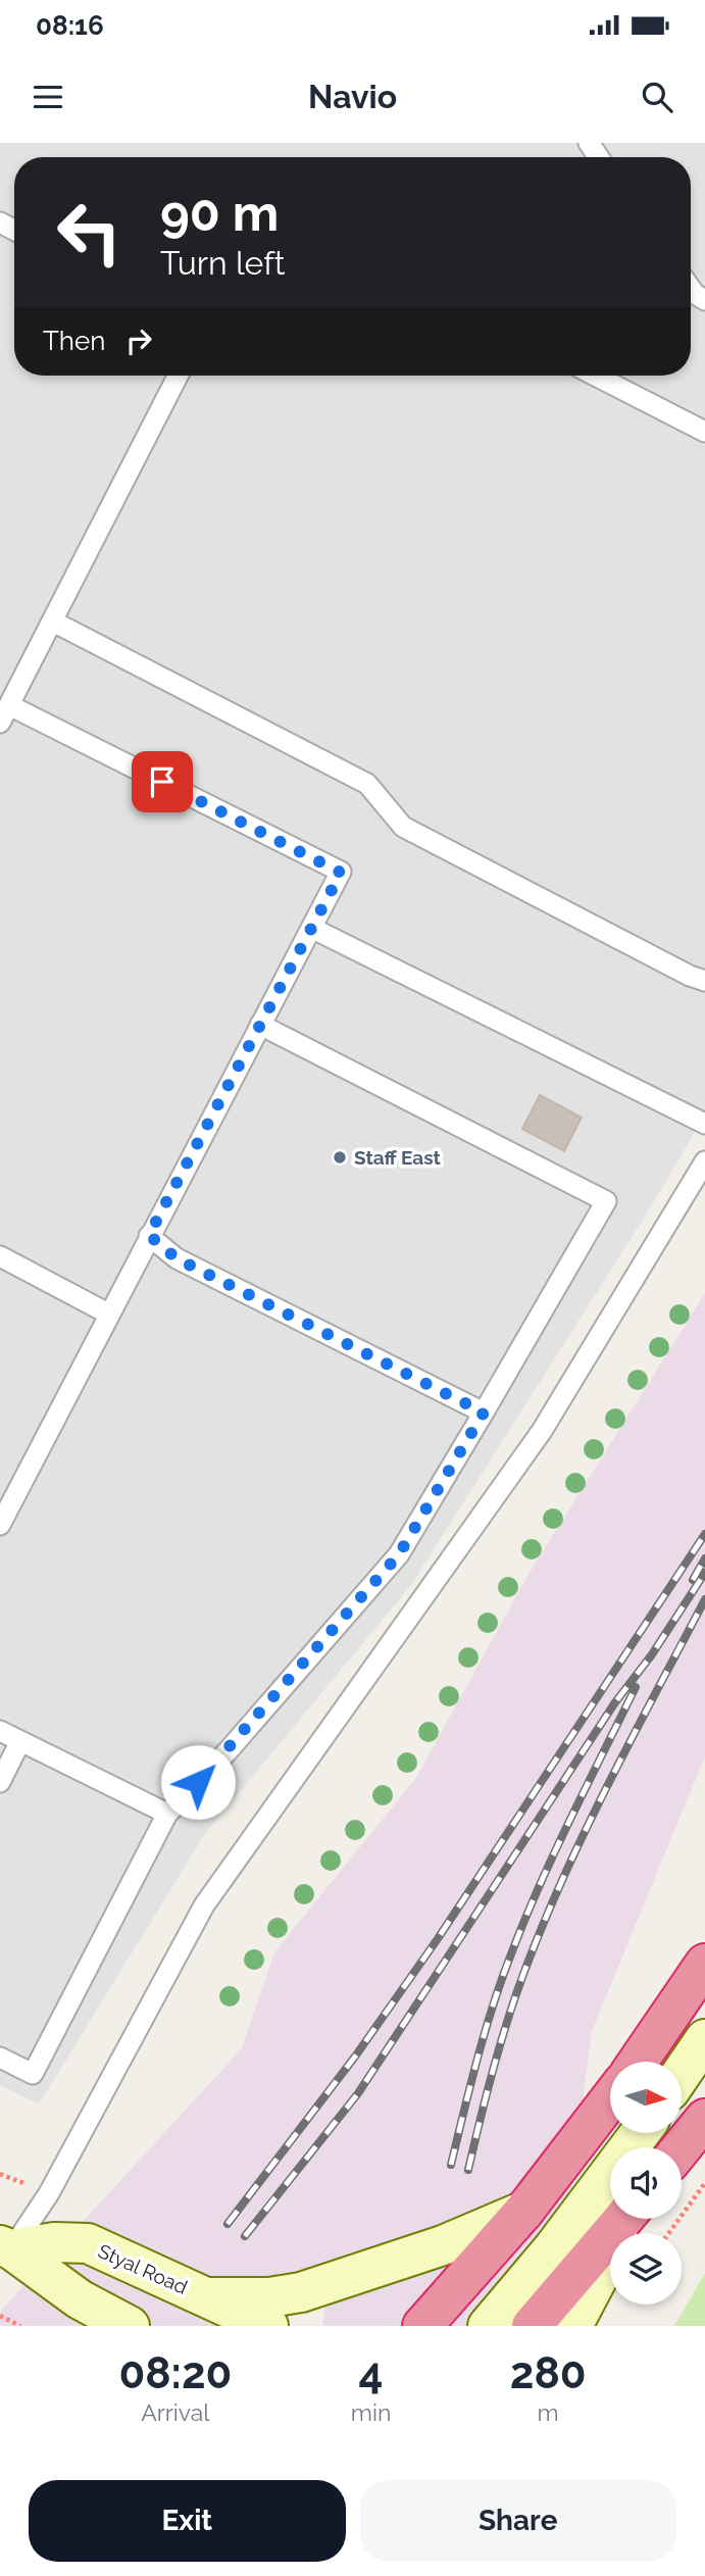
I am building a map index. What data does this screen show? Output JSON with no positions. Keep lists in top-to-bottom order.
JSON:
{
  "streets": {
    "main road": ["Styal Road"]
  },
  "places": ["Staff East"],
  "north": "right",
  "page": {
    "status": "08:16",
    "header": "Navio",
    "turn": ["90 m", "Turn left"],
    "then": "Then",
    "eta": [
      "08:20",
      "Arrival",
      "4",
      "min",
      "280",
      "m"
    ],
    "buttons": ["Exit", "Share"]
  }
}
